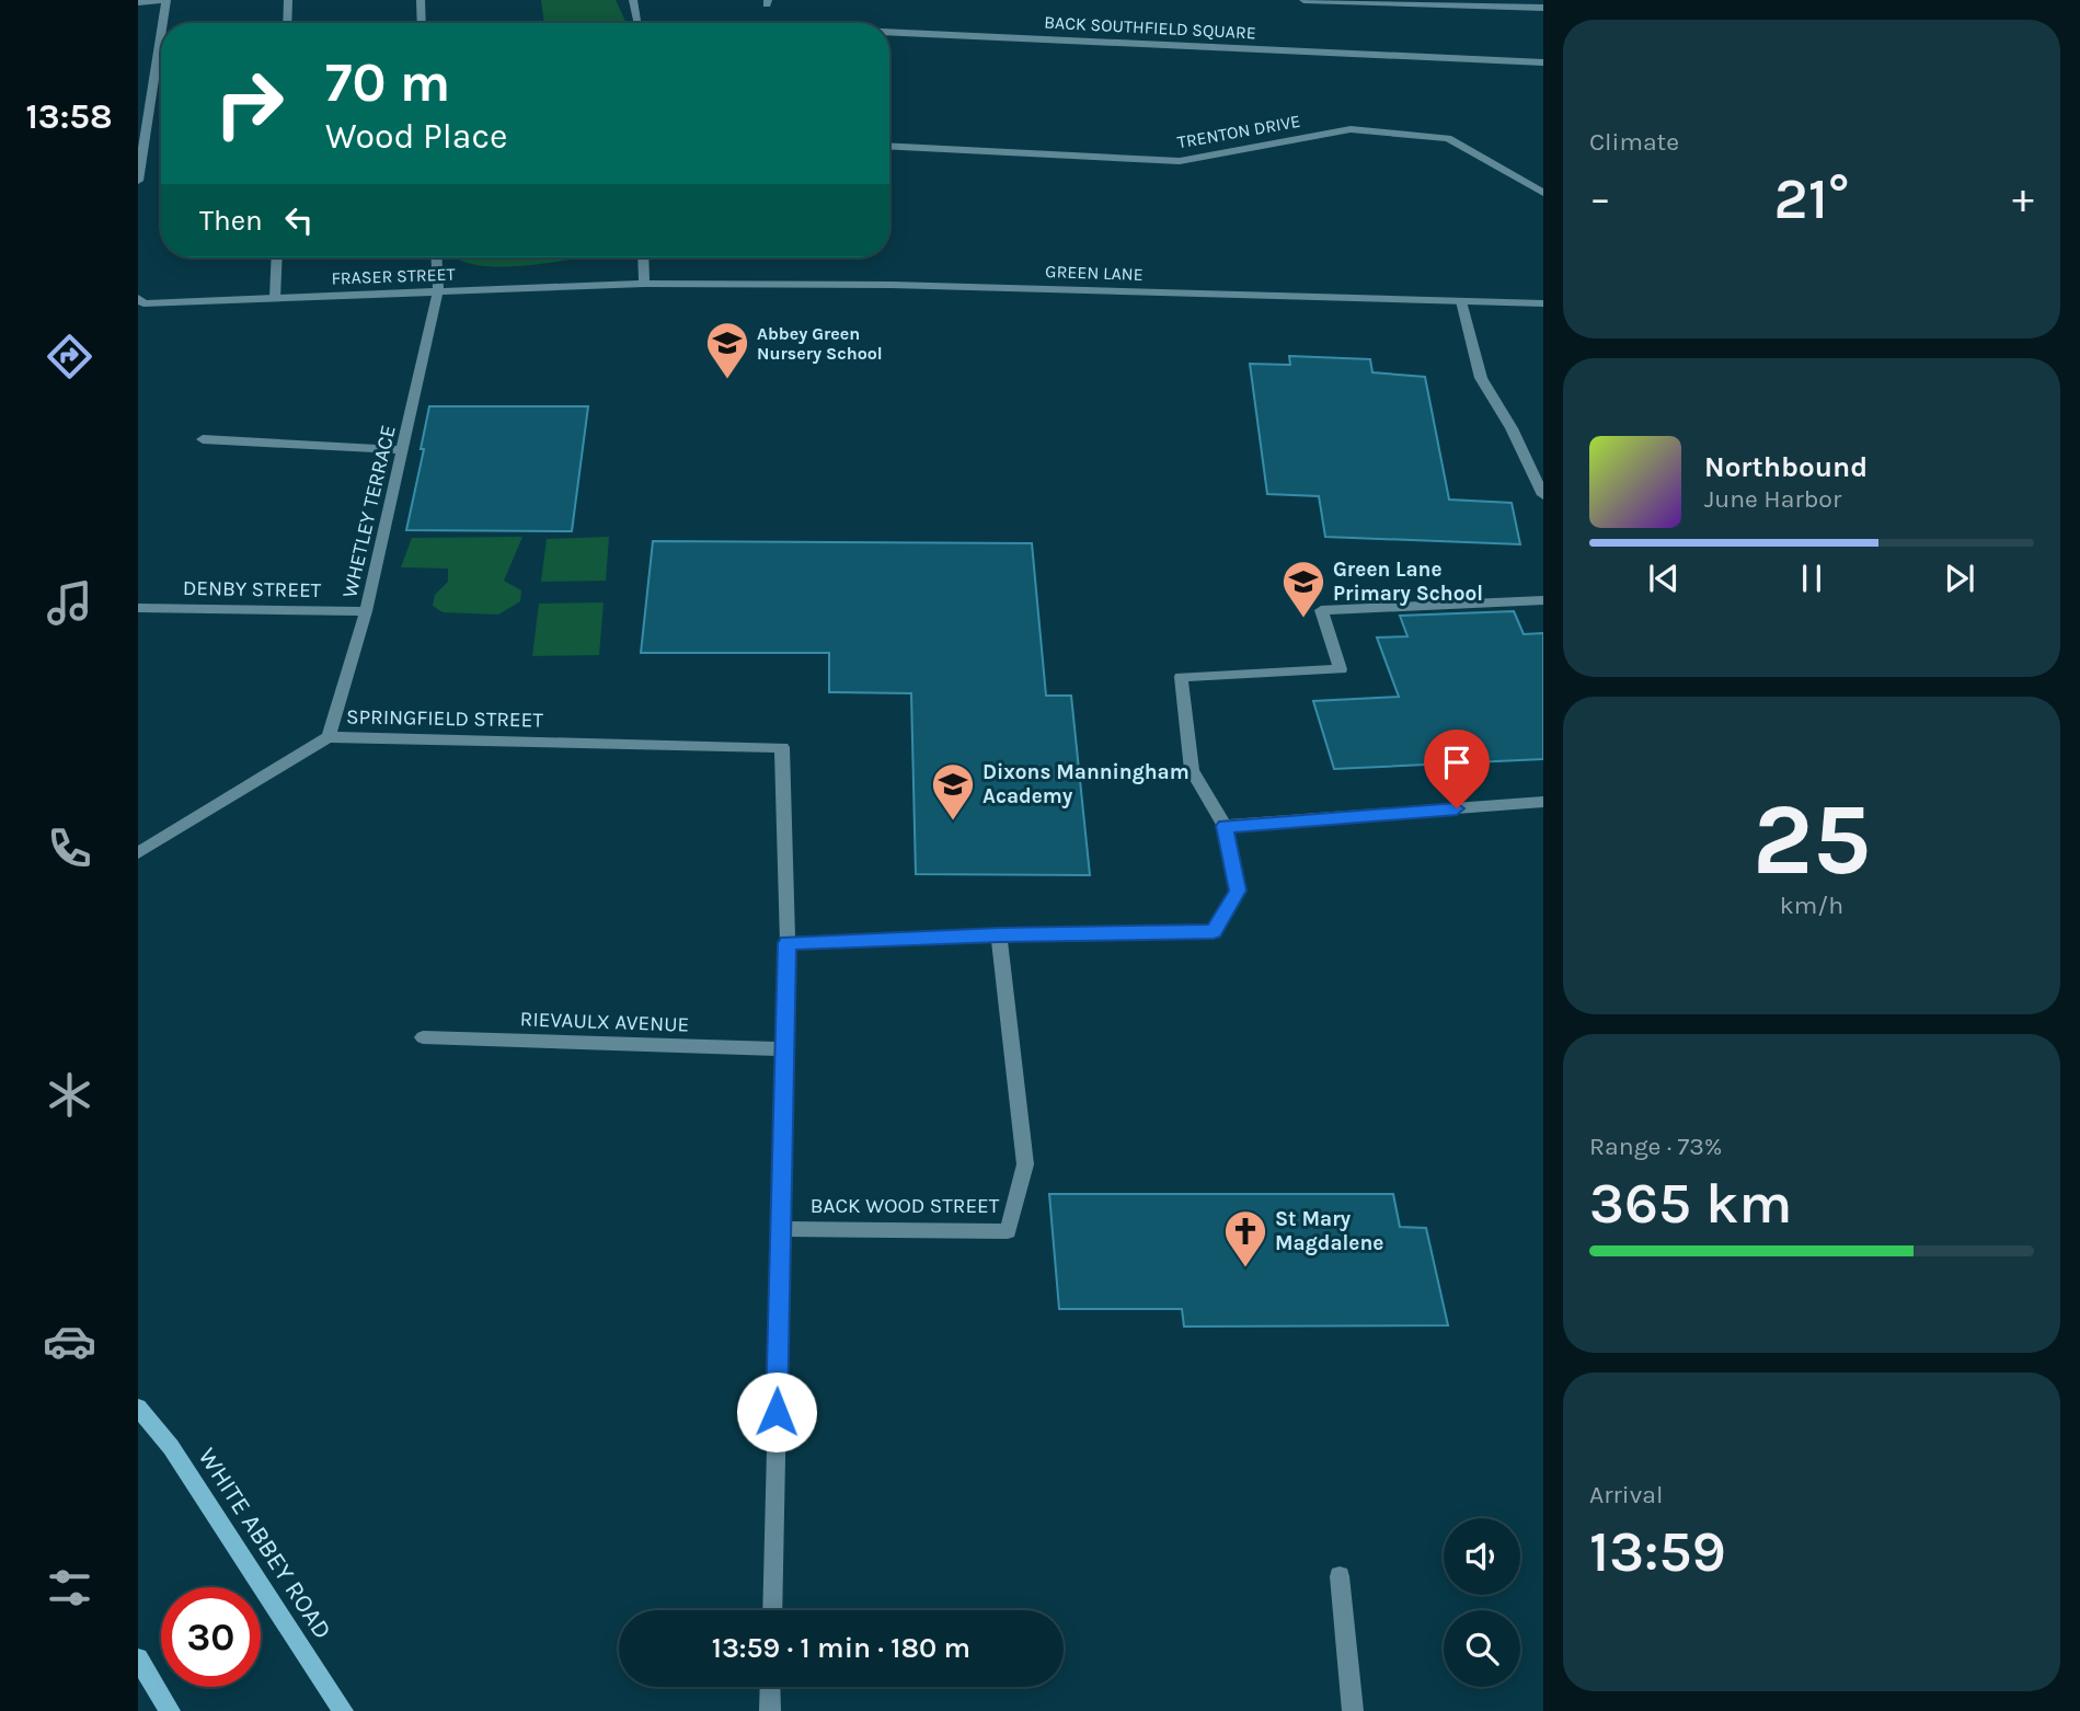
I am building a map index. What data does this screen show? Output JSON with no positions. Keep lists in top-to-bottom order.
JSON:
{
  "streets": {
    "main road": ["WHITE ABBEY ROAD"],
    "street": [
      "BACK SOUTHFIELD SQUARE",
      "TRENTON DRIVE",
      "GREEN LANE",
      "FRASER STREET",
      "WHETLEY TERRACE",
      "DENBY STREET",
      "SPRINGFIELD STREET",
      "RIEVAULX AVENUE",
      "BACK WOOD STREET"
    ]
  },
  "crossings": [
    ["GREEN LANE", "FRASER STREET"],
    ["FRASER STREET", "WHETLEY TERRACE"],
    ["WHETLEY TERRACE", "DENBY STREET"],
    ["WHETLEY TERRACE", "SPRINGFIELD STREET"]
  ],
  "places": {
    "school or university": ["Abbey Green Nursery School", "Green Lane Primary School", "Dixons Manningham Academy"],
    "church": ["St Mary Magdalene"]
  },
  "page": {
    "tabs": "13:58",
    "tile": [
      "Climate",
      ["25", "km/h"],
      ["Range · 73%", "365 km"],
      ["Arrival", "13:59"]
    ],
    "turn": ["70 m", "Wood Place"],
    "heat": ["−", "21°", "+"],
    "then": "Then",
    "song": ["Northbound", "June Harbor"],
    "limit": "30",
    "trip": "13:59 · 1 min · 180 m"
  }
}
